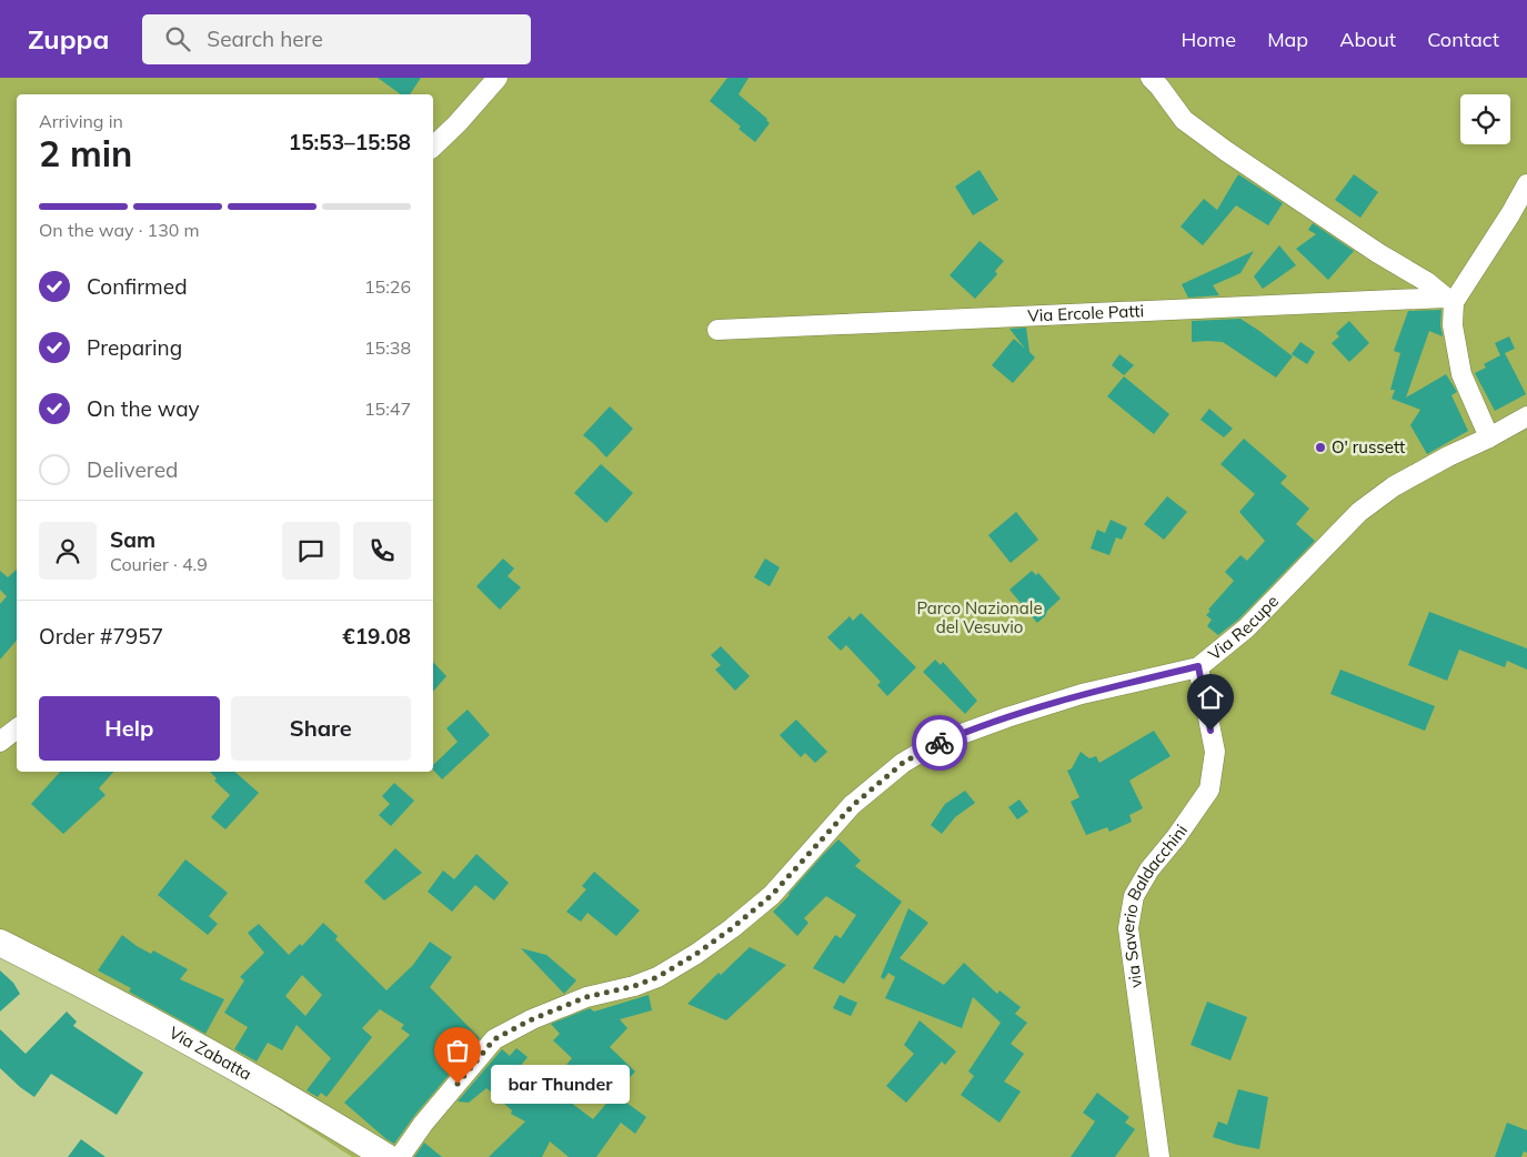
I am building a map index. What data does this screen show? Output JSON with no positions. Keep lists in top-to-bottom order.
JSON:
{
  "streets": {
    "street": [
      "Via Ercole Patti",
      "Via Recupe",
      "via Saverio Baldacchini",
      "Via Zabatta"
    ]
  },
  "crossings": [
    ["Via Recupe", "via Saverio Baldacchini"]
  ],
  "parks": ["Parco Nazionale del Vesuvio"],
  "places": ["O' russett", "bar Thunder"],
  "page": {
    "header": "Zuppa",
    "search": "Search here",
    "nav": [
      "Home",
      "Map",
      "About",
      "Contact"
    ],
    "heading": ["2 min", "Arriving in", "15:53–15:58"],
    "panel": [
      "Sam",
      "Courier · 4.9",
      "Order #7957",
      "€19.08"
    ],
    "bar": "On the way · 130 m",
    "list": [
      ["Confirmed", "15:26"],
      ["Preparing", "15:38"],
      ["On the way", "15:47"],
      "Delivered"
    ],
    "buttons": ["Help", "Share"],
    "bubble": "bar Thunder"
  }
}
